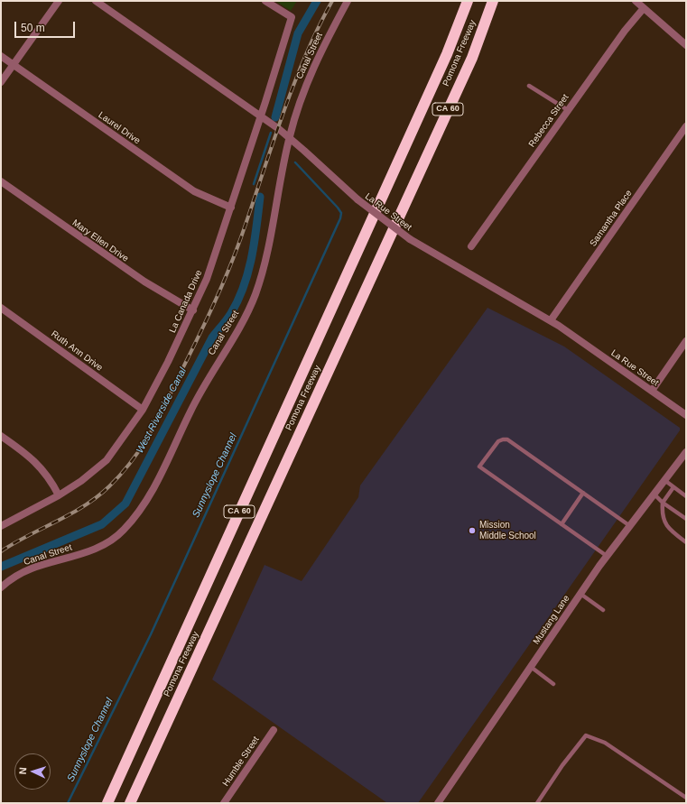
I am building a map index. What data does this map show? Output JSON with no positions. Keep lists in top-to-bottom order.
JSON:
{
  "streets": {
    "highway": ["Pomona Freeway", "CA 60"],
    "street": [
      "Canal Street",
      "Rebecca Street",
      "Laurel Drive",
      "La Rue Street",
      "Samantha Place",
      "Mary Ellen Drive",
      "La Canada Drive",
      "Ruth Ann Drive",
      "Mustang Lane",
      "Humble Street"
    ]
  },
  "crossings": [
    ["Canal Street", "La Rue Street"],
    ["Laurel Drive", "La Canada Drive"],
    ["La Rue Street", "Samantha Place"],
    ["La Rue Street", "La Canada Drive"],
    ["Mary Ellen Drive", "La Canada Drive"],
    ["La Canada Drive", "Ruth Ann Drive"]
  ],
  "water": ["West Riverside Canal", "Sunnyslope Channel"],
  "places": ["Mission Middle School"],
  "scale_bar": "50 m",
  "north": "left"
}
